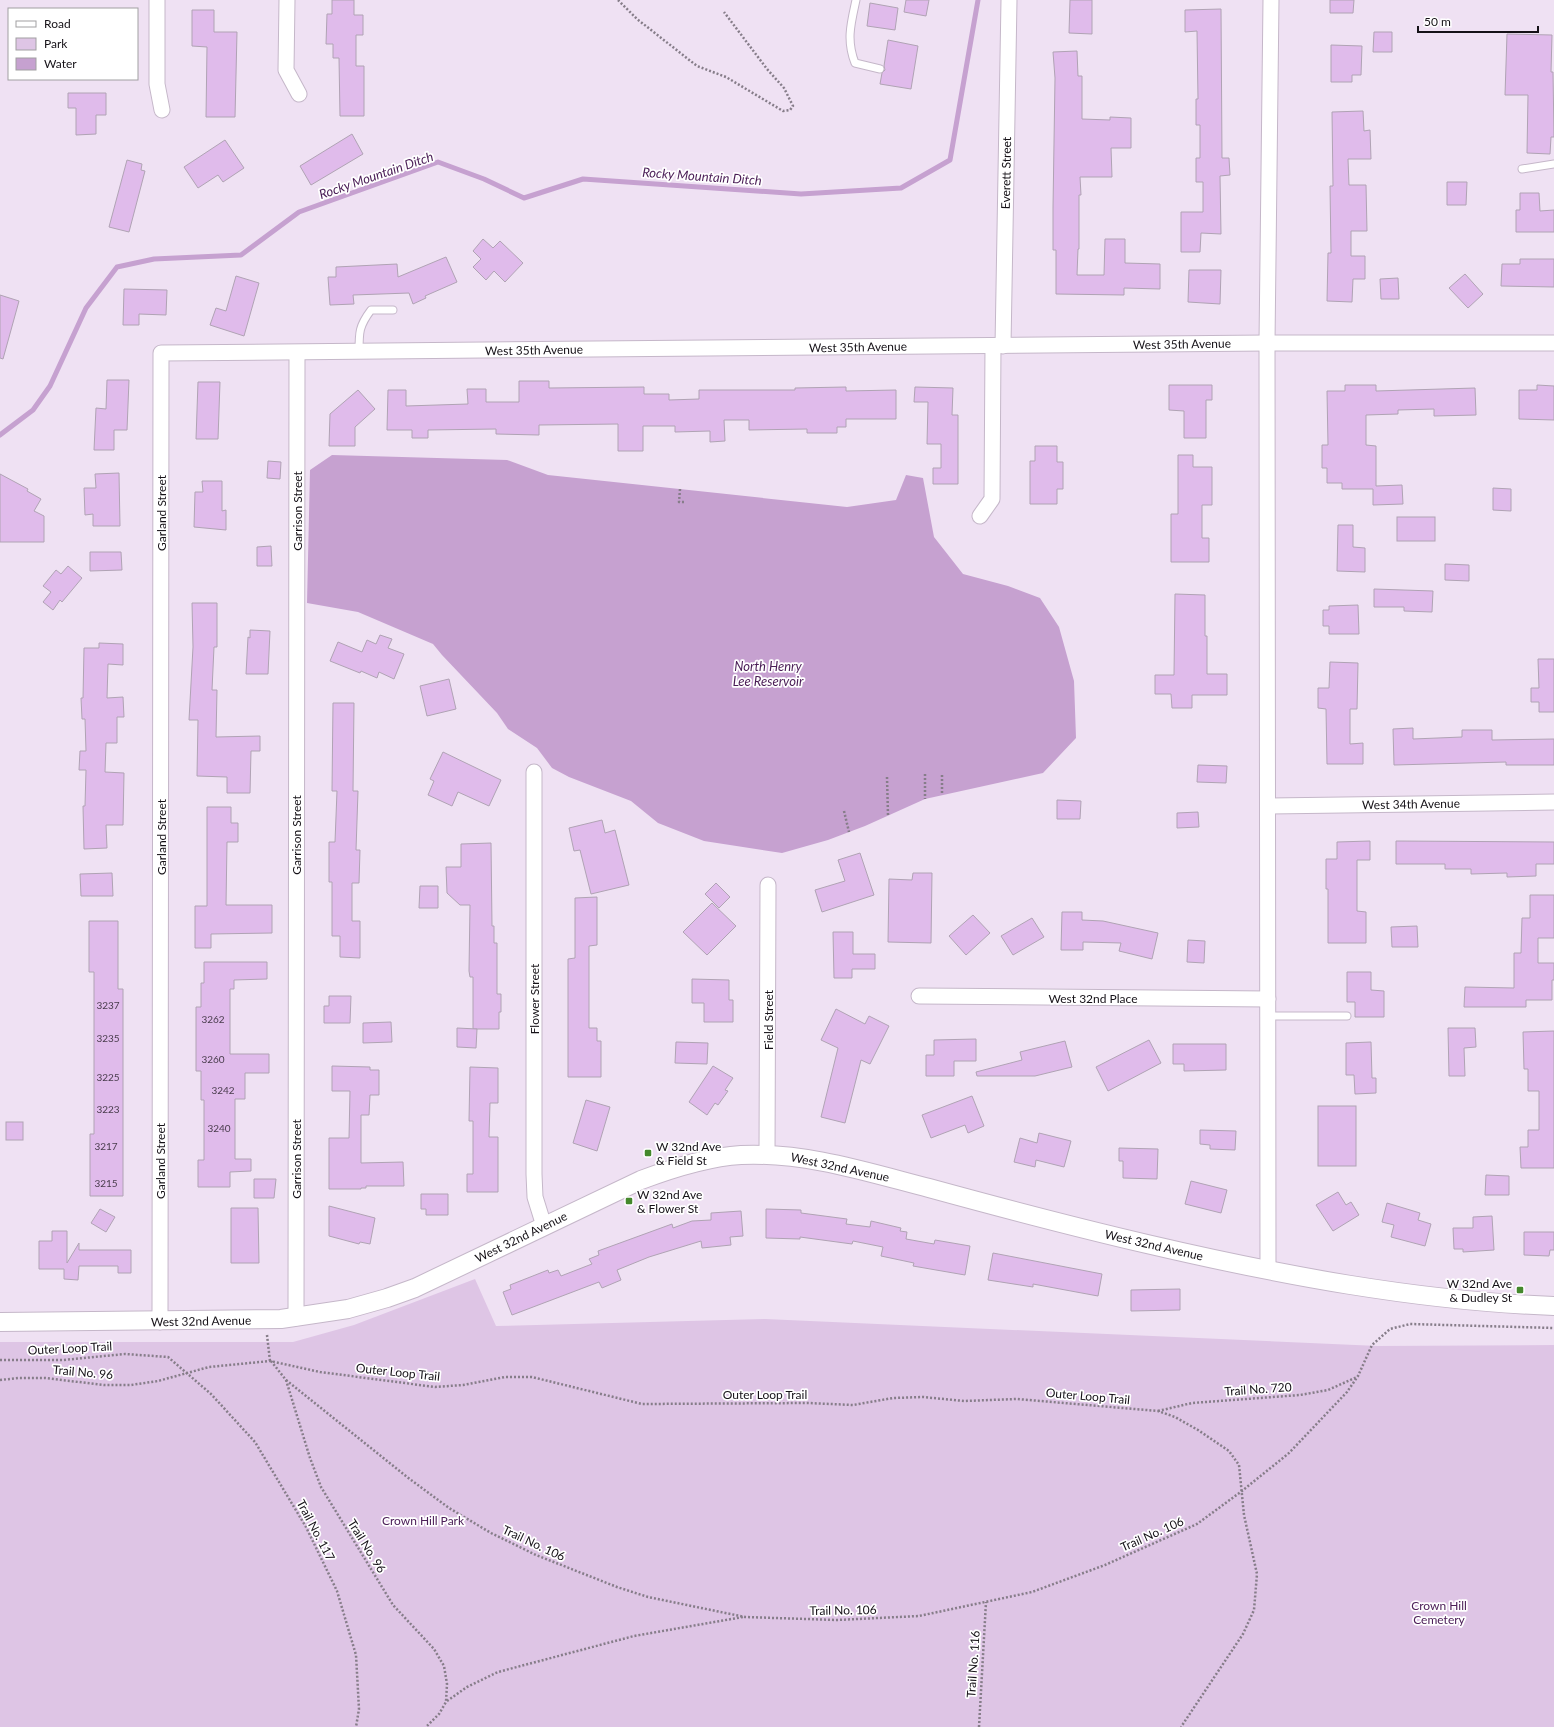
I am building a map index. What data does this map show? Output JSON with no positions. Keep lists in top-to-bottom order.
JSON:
{
  "streets": {
    "street": [
      "Everett Street",
      "West 35th Avenue",
      "Garrison Street",
      "Garland Street",
      "West 34th Avenue",
      "West 32nd Place",
      "Flower Street",
      "Field Street",
      "West 32nd Avenue"
    ],
    "path": [
      "Outer Loop Trail",
      "Trail No. 96",
      "Trail No. 720",
      "Trail No. 117",
      "Trail No. 106",
      "Trail No. 116"
    ]
  },
  "crossings": [
    ["Everett Street", "West 35th Avenue"],
    ["West 35th Avenue", "Garrison Street"],
    ["West 35th Avenue", "Garland Street"],
    ["Garrison Street", "West 32nd Avenue"],
    ["Garland Street", "West 32nd Avenue"],
    ["Flower Street", "West 32nd Avenue"],
    ["Field Street", "West 32nd Avenue"],
    ["Outer Loop Trail", "Trail No. 96"],
    ["Outer Loop Trail", "Trail No. 720"],
    ["Outer Loop Trail", "Trail No. 117"],
    ["Outer Loop Trail", "Trail No. 106"],
    ["Trail No. 96", "Trail No. 117"],
    ["Trail No. 96", "Trail No. 106"],
    ["Trail No. 720", "Trail No. 106"],
    ["Trail No. 106", "Trail No. 116"]
  ],
  "water": ["Rocky Mountain Ditch", "North Henry Lee Reservoir"],
  "parks": ["Crown Hill Park", "Crown Hill Cemetery"],
  "places": {
    "transit": ["W 32nd Ave & Field St", "W 32nd Ave & Flower St", "W 32nd Ave & Dudley St"]
  },
  "house_numbers": [
    "3237",
    "3262",
    "3235",
    "3260",
    "3225",
    "3242",
    "3223",
    "3240",
    "3217",
    "3215"
  ],
  "legend": ["Road", "Park", "Water"],
  "scale_bar": "50 m"
}
